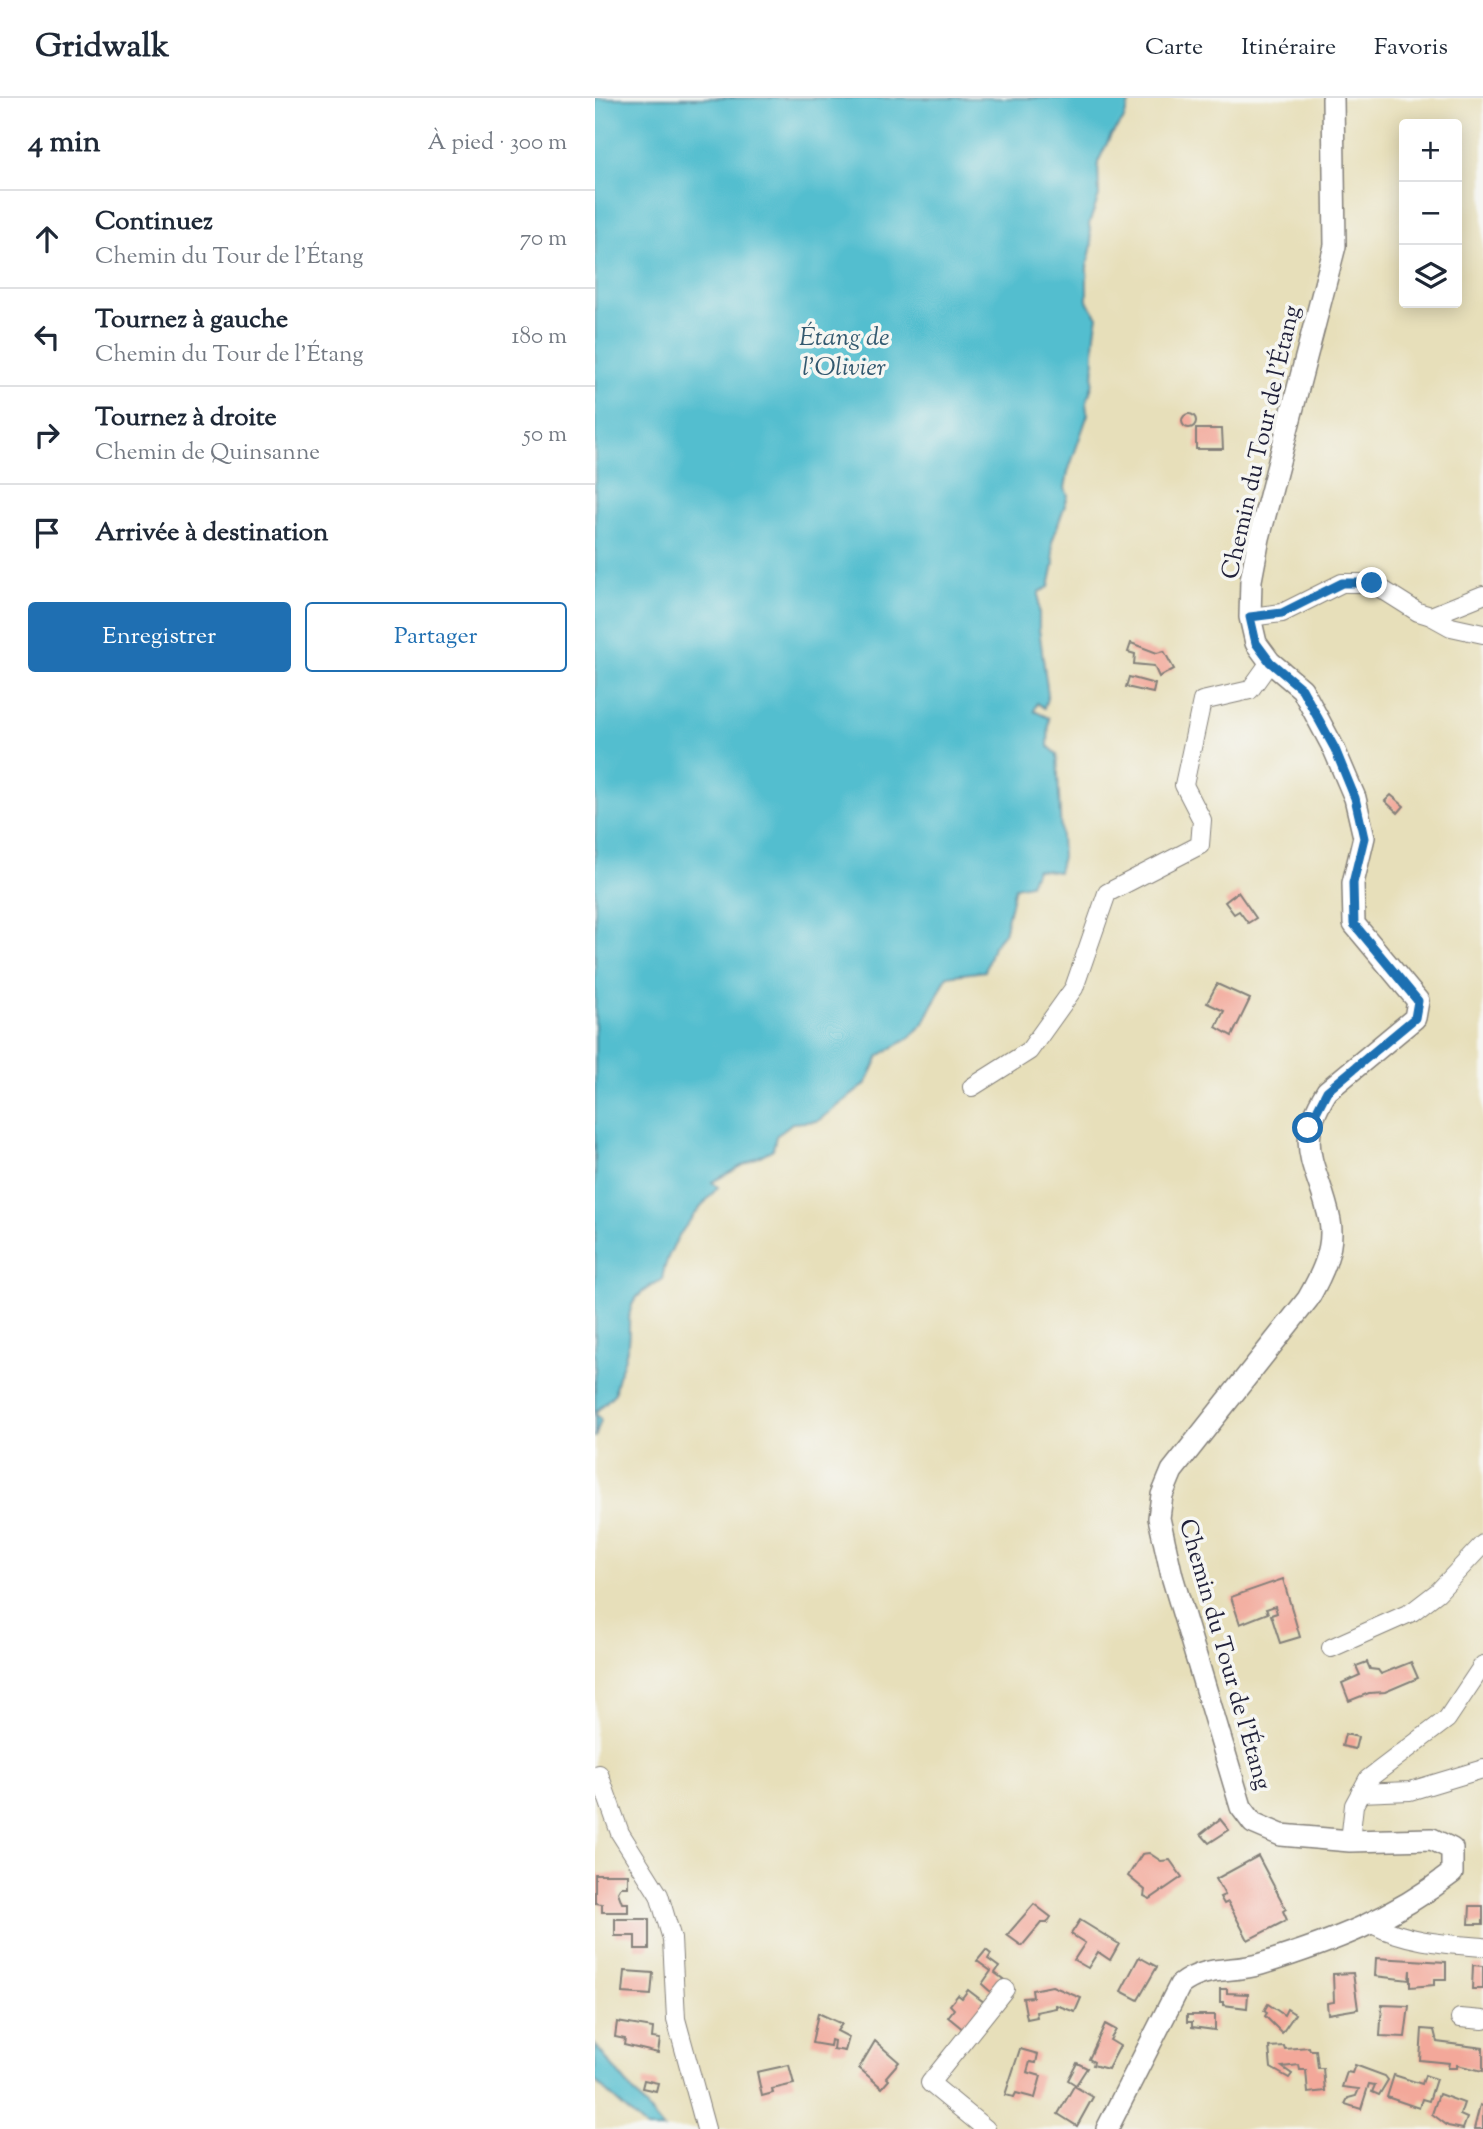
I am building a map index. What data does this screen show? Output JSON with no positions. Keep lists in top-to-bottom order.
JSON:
{
  "streets": {
    "street": ["Chemin du Tour de l'Étang"]
  },
  "water": ["Étang de l'Olivier"],
  "page": {
    "header": "Gridwalk",
    "nav": ["Carte", "Itinéraire", "Favoris"],
    "heading": ["4 min", "À pied · 300 m"],
    "map_buttons": ["+", "−"],
    "list": [
      ["Continuez", "Chemin du Tour de l'Étang", "70 m"],
      ["Tournez à gauche", "Chemin du Tour de l'Étang", "180 m"],
      ["Tournez à droite", "Chemin de Quinsanne", "50 m"],
      "Arrivée à destination"
    ],
    "buttons": ["Enregistrer", "Partager"]
  }
}
